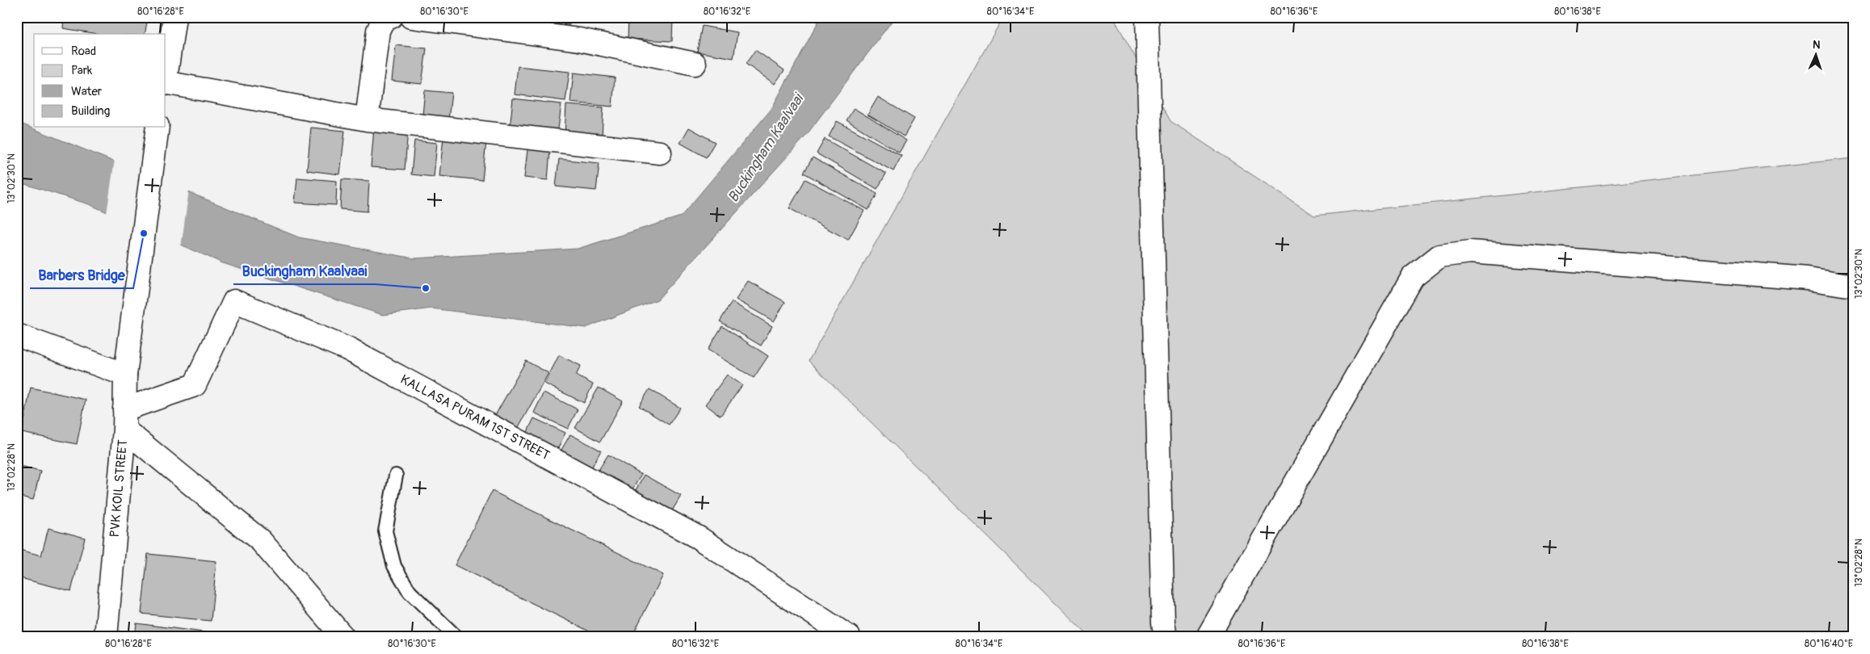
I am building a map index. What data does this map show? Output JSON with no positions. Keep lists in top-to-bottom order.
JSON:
{
  "streets": {
    "street": ["KALLASA PURAM 1ST STREET", "PVK KOIL STREET"]
  },
  "crossings": [
    ["KALLASA PURAM 1ST STREET", "PVK KOIL STREET"]
  ],
  "water": ["Buckingham Kaalvaai"],
  "places": ["Barbers Bridge", "Buckingham Kaalvaai"],
  "legend": [
    "Road",
    "Park",
    "Water",
    "Building"
  ],
  "north": "top",
  "coordinates": [
    "80°16'28\"E",
    "80°16'30\"E",
    "80°16'32\"E",
    "80°16'34\"E",
    "80°16'36\"E",
    "80°16'38\"E",
    "13°02'30\"N",
    "13°02'28\"N",
    "80°16'40\"E"
  ]
}
